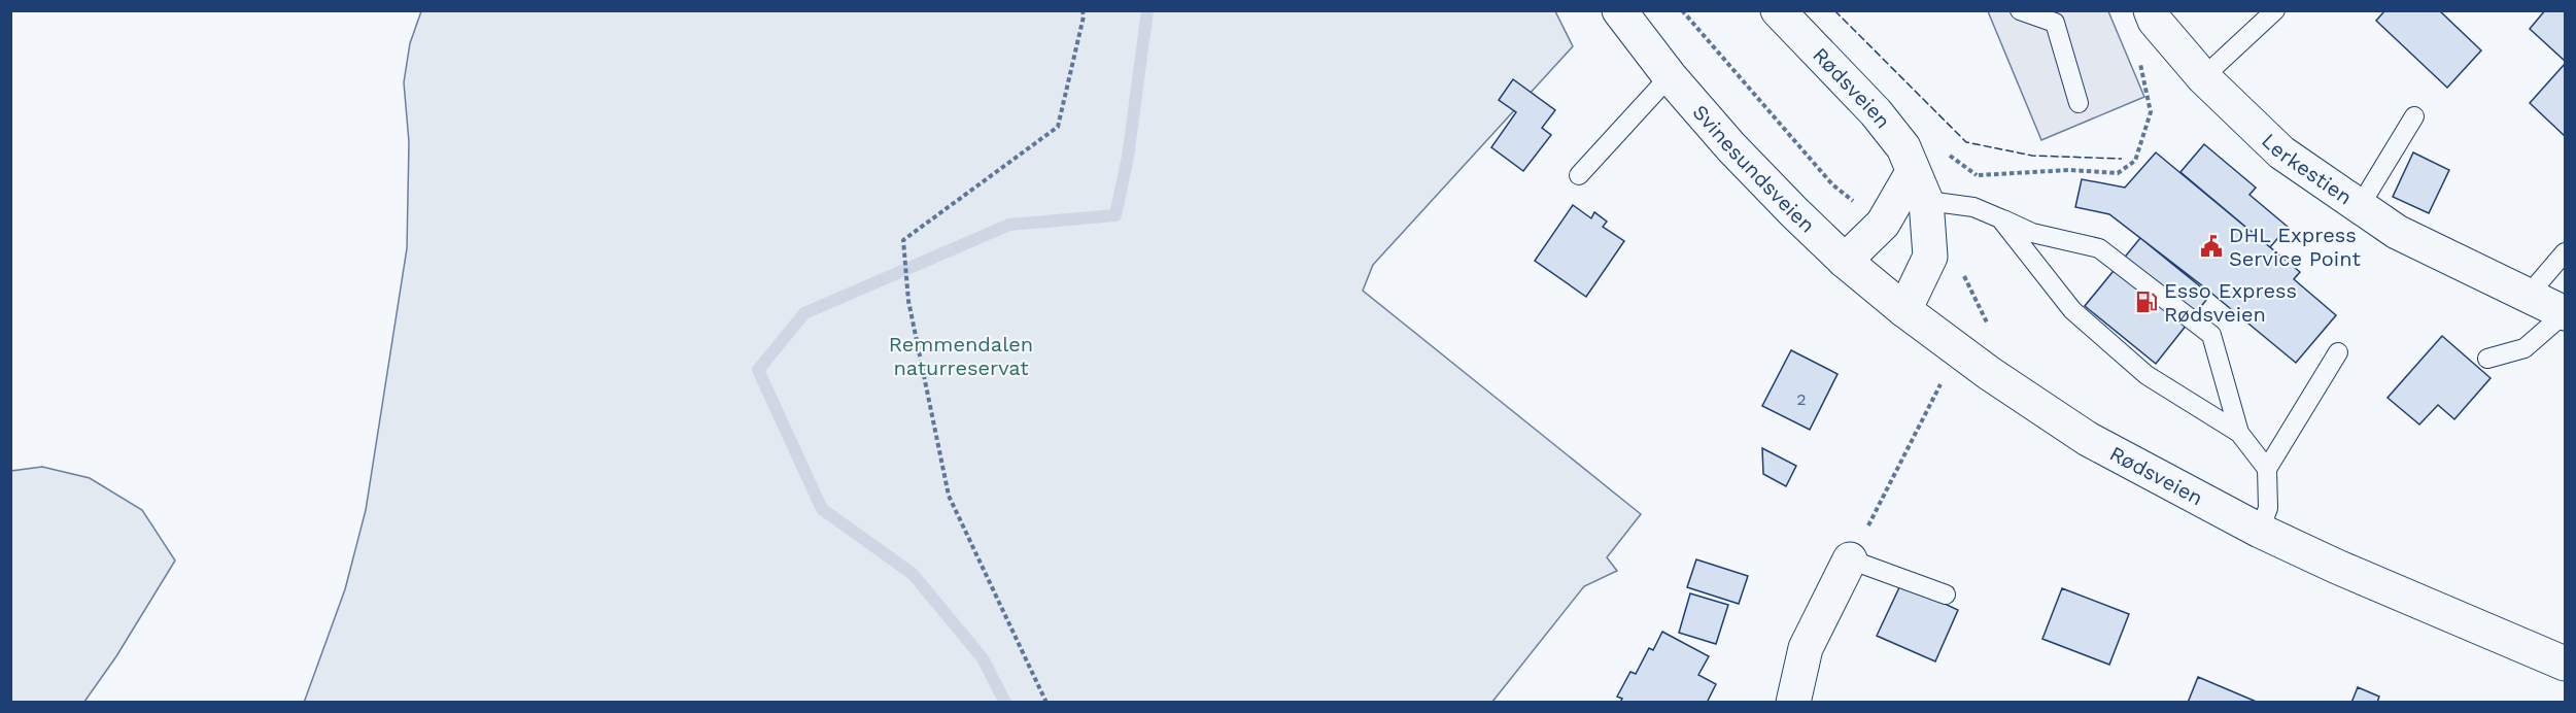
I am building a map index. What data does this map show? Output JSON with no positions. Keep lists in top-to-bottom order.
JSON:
{
  "streets": {
    "main road": ["Rødsveien", "Lerkestien", "Svinesundsveien"]
  },
  "crossings": [
    ["Rødsveien", "Svinesundsveien"]
  ],
  "parks": ["Remmendalen naturreservat"],
  "places": {
    "public building": ["DHL Express Service Point"],
    "fuel station": ["Esso Express Rødsveien"]
  },
  "house_numbers": ["2"]
}
